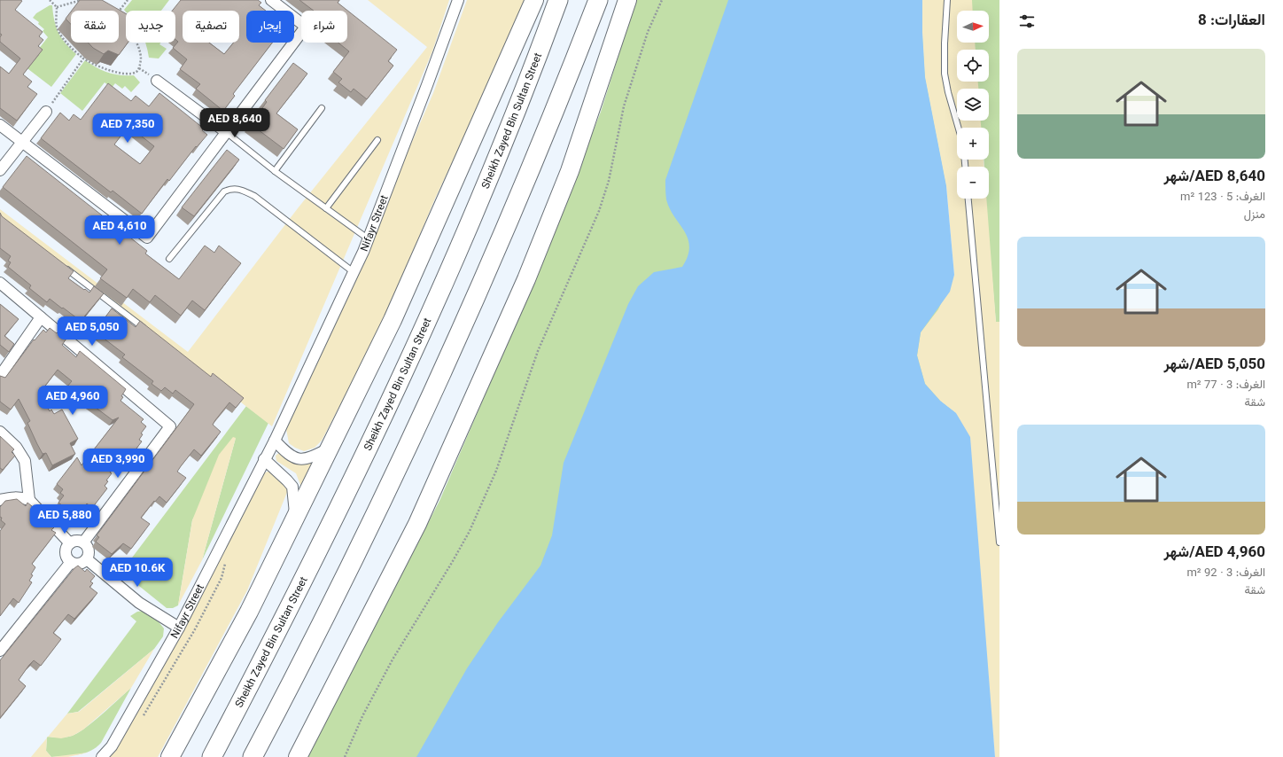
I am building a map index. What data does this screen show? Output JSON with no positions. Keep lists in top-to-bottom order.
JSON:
{
  "streets": {
    "highway": ["Sheikh Zayed Bin Sultan Street"],
    "street": ["Nifayr Street"]
  },
  "north": "right",
  "page": {
    "heading": "العقارات: 8",
    "map_buttons": ["+", "−"],
    "chip": [
      "شراء",
      "إيجار",
      "تصفية",
      "جديد",
      "شقة"
    ],
    "list": [
      {
        "name": "AED 8,640/شهر",
        "note": "الغرف: 5 · 123 m² · منزل"
      },
      {
        "name": "AED 5,050/شهر",
        "note": "الغرف: 3 · 77 m² · شقة"
      },
      {
        "name": "AED 4,960/شهر",
        "note": "الغرف: 3 · 92 m² · شقة"
      }
    ],
    "price": [
      "AED 8,640",
      "AED 7,350",
      "AED 4,610",
      "AED 5,050",
      "AED 4,960",
      "AED 3,990",
      "AED 5,880",
      "AED 10.6K"
    ]
  }
}
